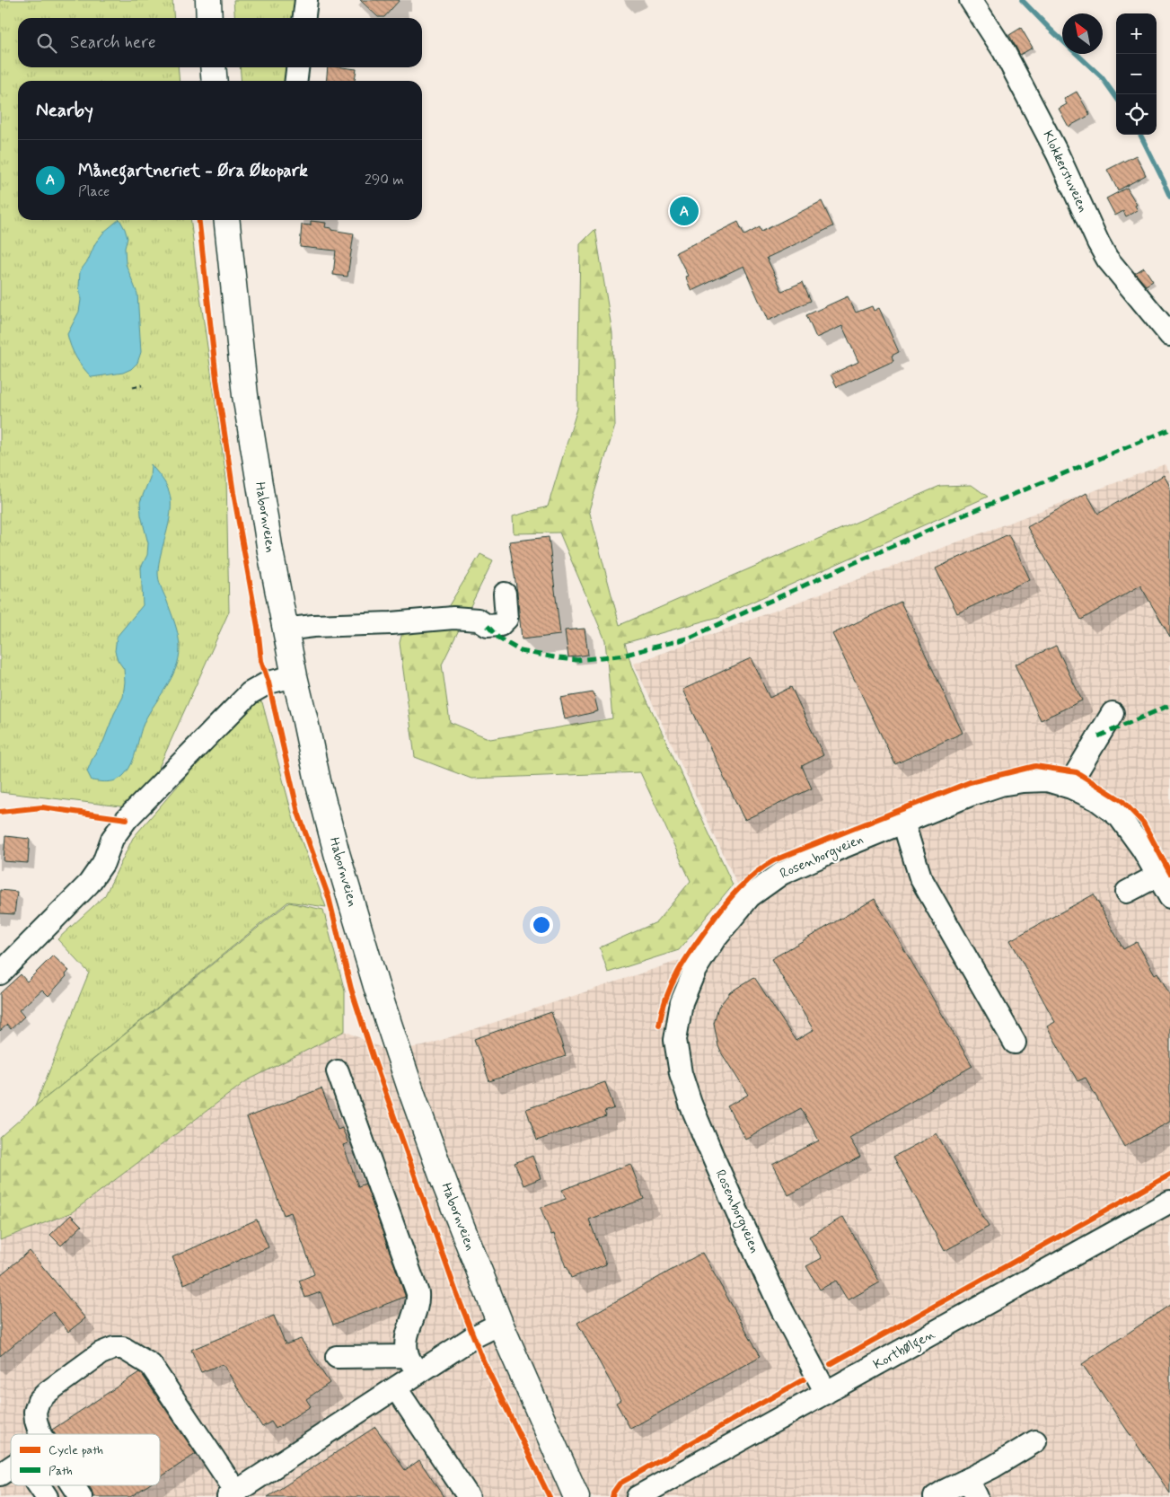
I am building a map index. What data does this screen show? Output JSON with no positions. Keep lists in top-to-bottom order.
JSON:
{
  "streets": {
    "highway": ["Habornveien"],
    "street": ["Klokkerstuveien", "Rosenborgveien", "Kortbølgen"]
  },
  "crossings": [
    ["Rosenborgveien", "Kortbølgen"]
  ],
  "legend": ["Cycle path", "Path"],
  "north": "top left",
  "page": {
    "map_buttons": ["+", "−"],
    "search": "Search here",
    "heading": "Nearby",
    "list": [
      {
        "mark": "A",
        "name": "Månegartneriet - Øra Økopark",
        "note": "Place",
        "value": "290 m"
      }
    ],
    "pins": "A"
  }
}
